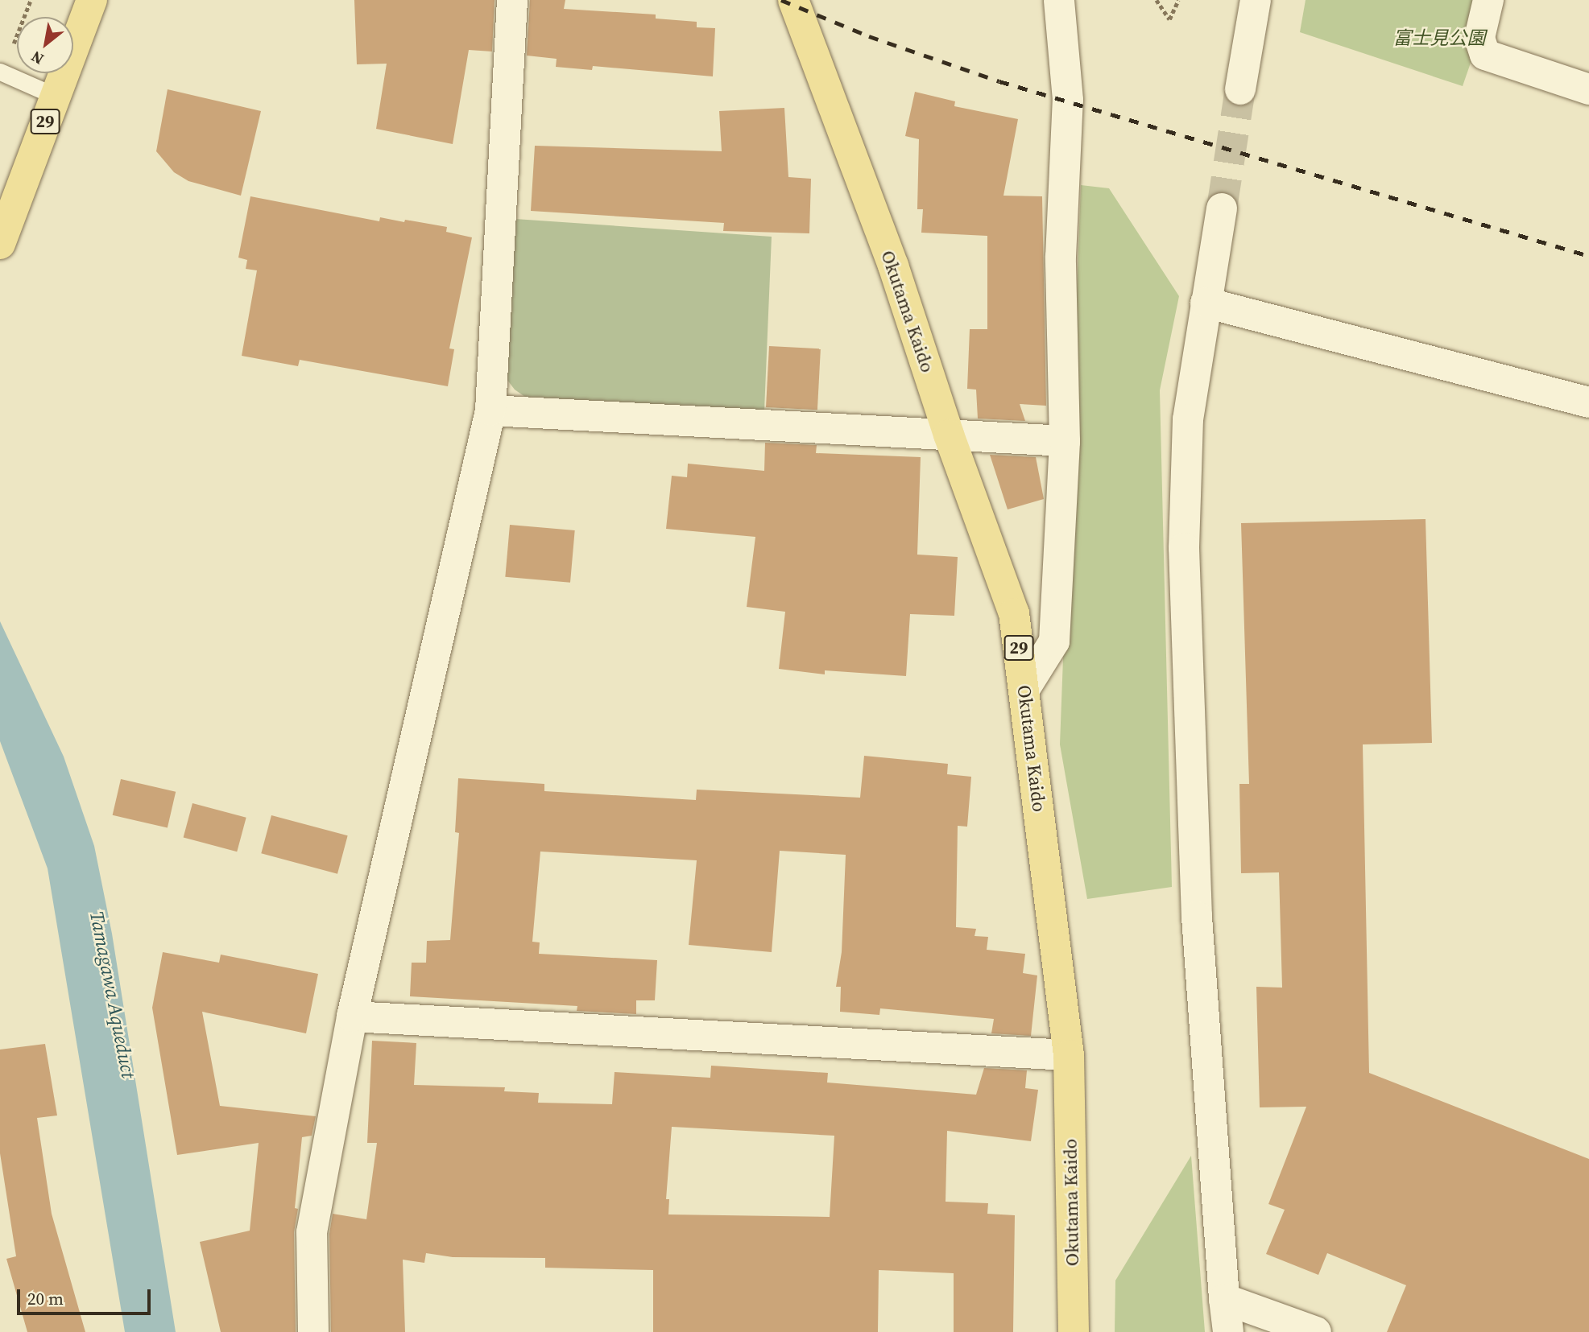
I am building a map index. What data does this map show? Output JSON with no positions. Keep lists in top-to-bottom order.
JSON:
{
  "streets": {
    "main road": ["29", "Okutama Kaido"]
  },
  "water": ["Tamagawa Aqueduct"],
  "parks": ["富士見公園"],
  "scale_bar": "20 m",
  "north": "bottom left"
}
